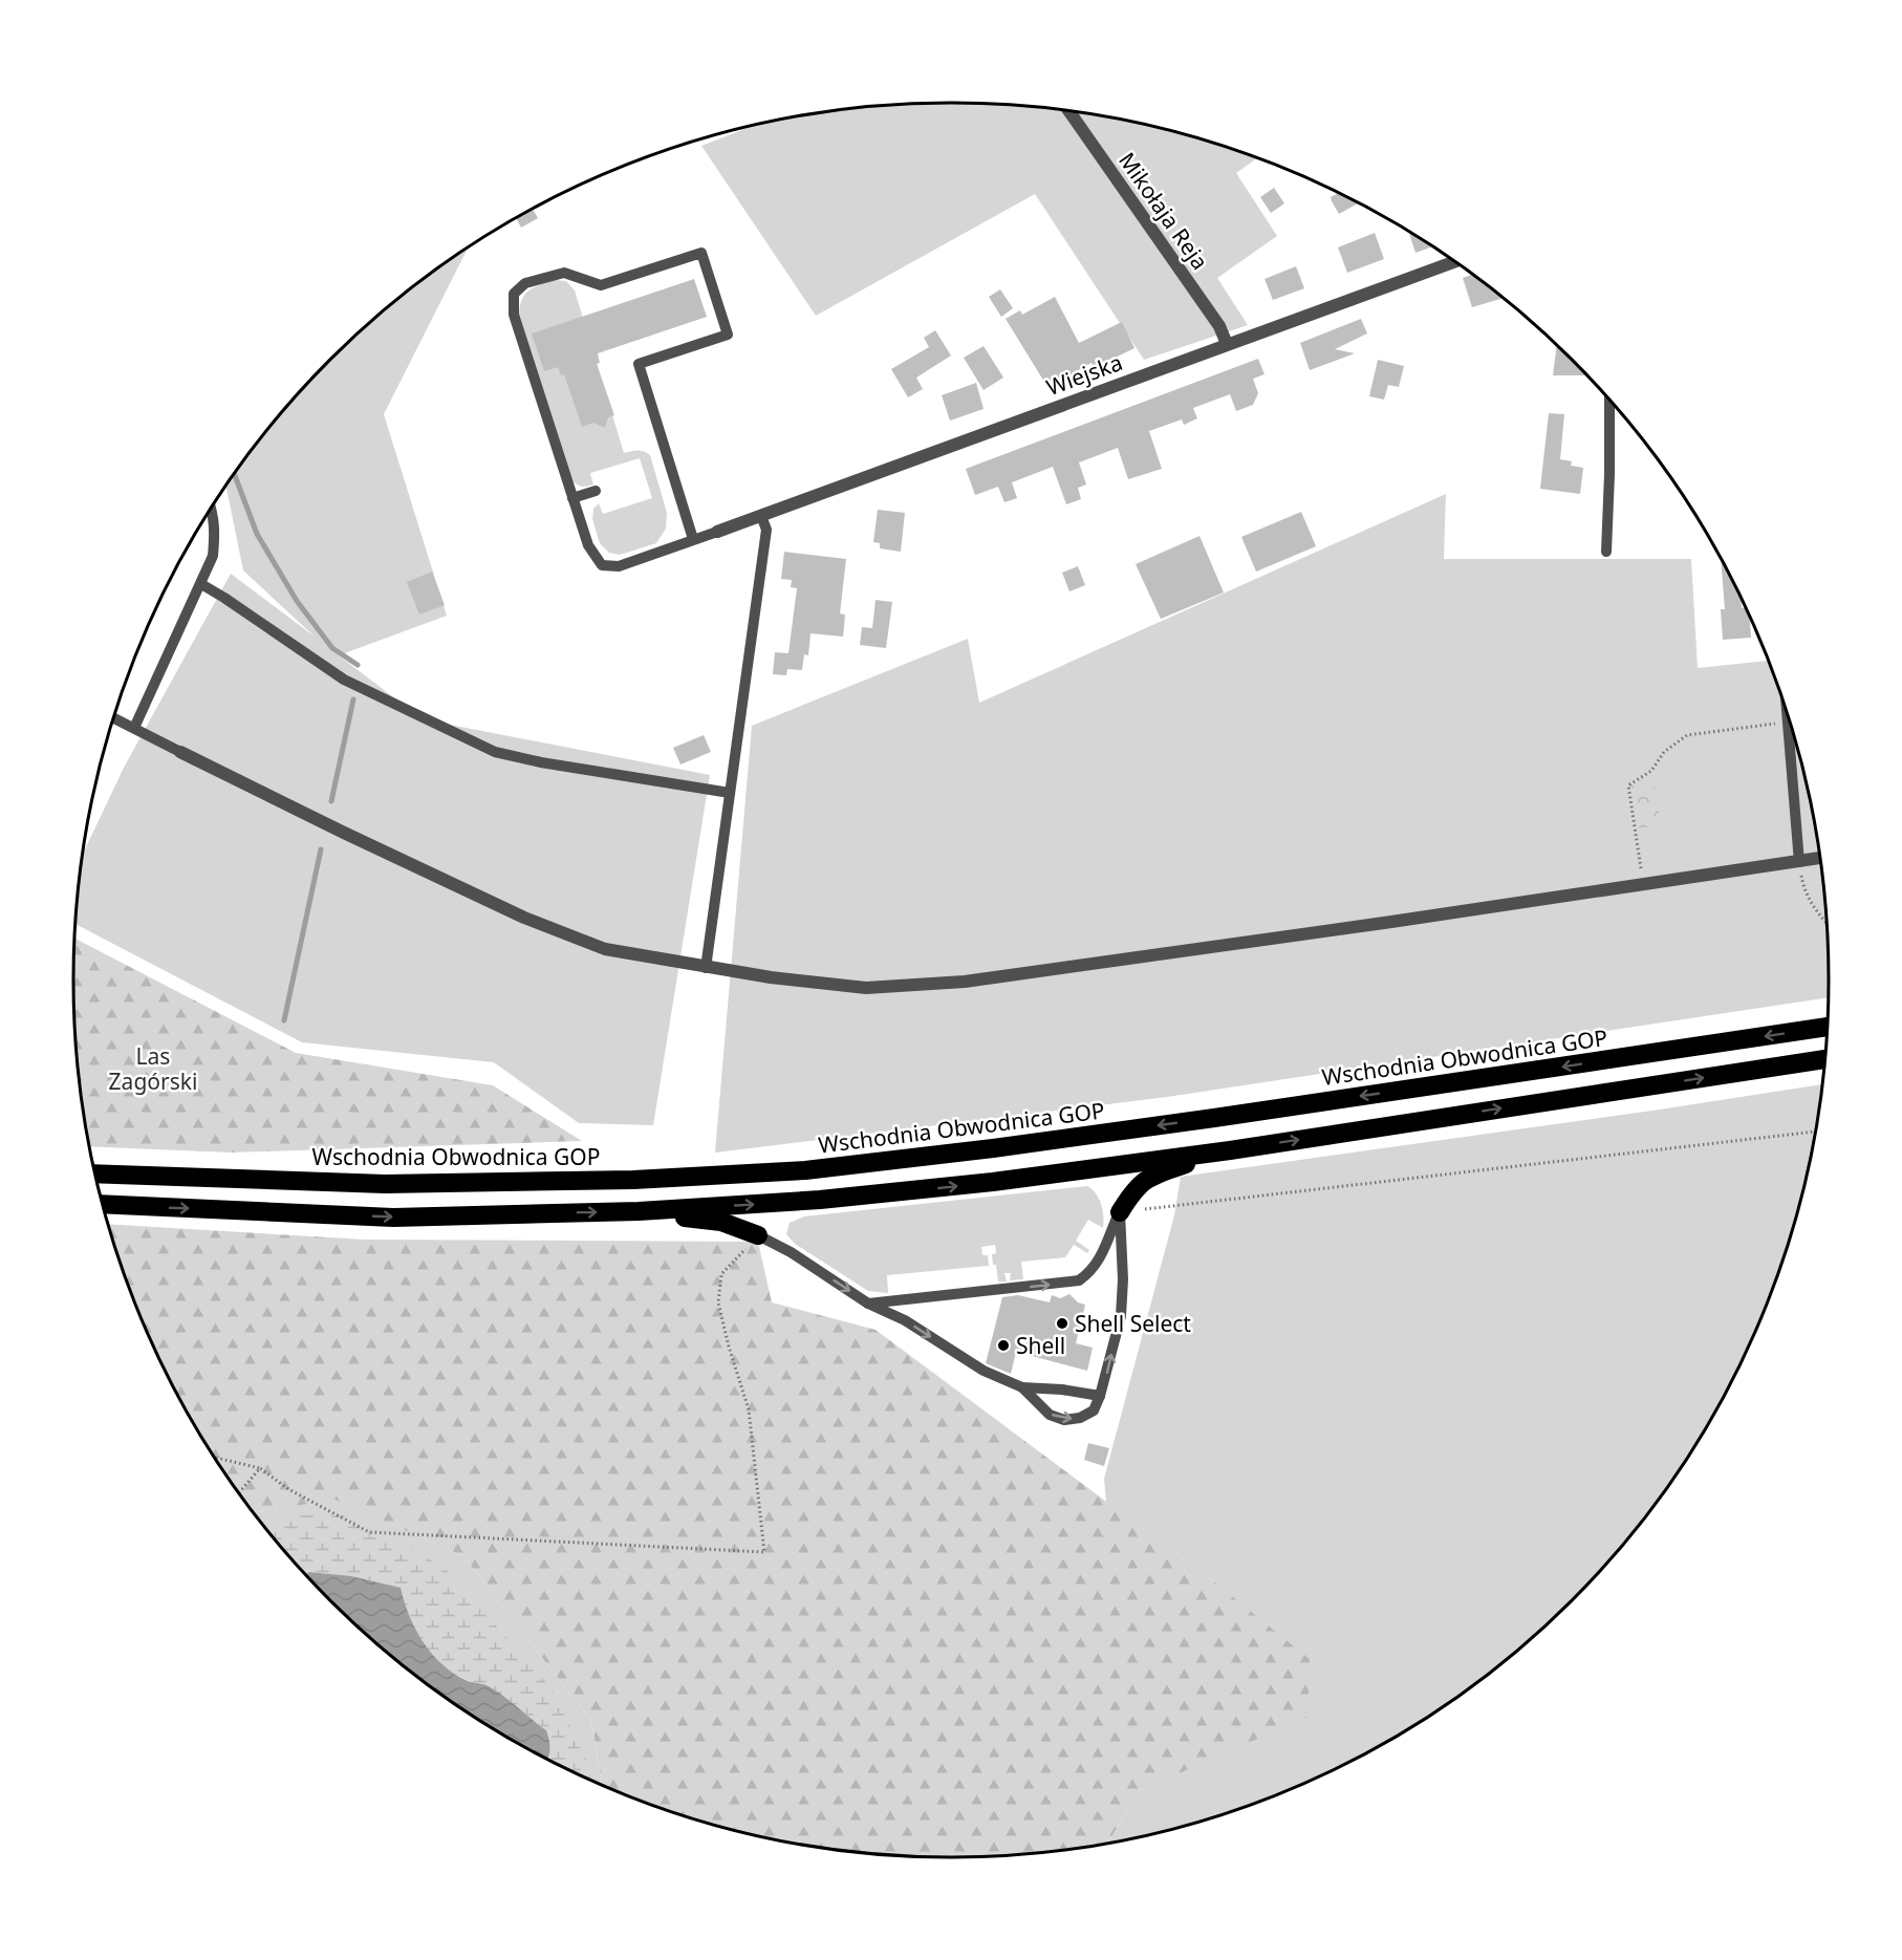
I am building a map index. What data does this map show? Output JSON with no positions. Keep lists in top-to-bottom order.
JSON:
{
  "streets": {
    "highway": ["Wschodnia Obwodnica GOP"],
    "street": ["Mikołaja Reja", "Wiejska"]
  },
  "crossings": [
    ["Mikołaja Reja", "Wiejska"]
  ],
  "parks": ["Las Zagórski"],
  "places": ["Shell Select", "Shell"]
}
